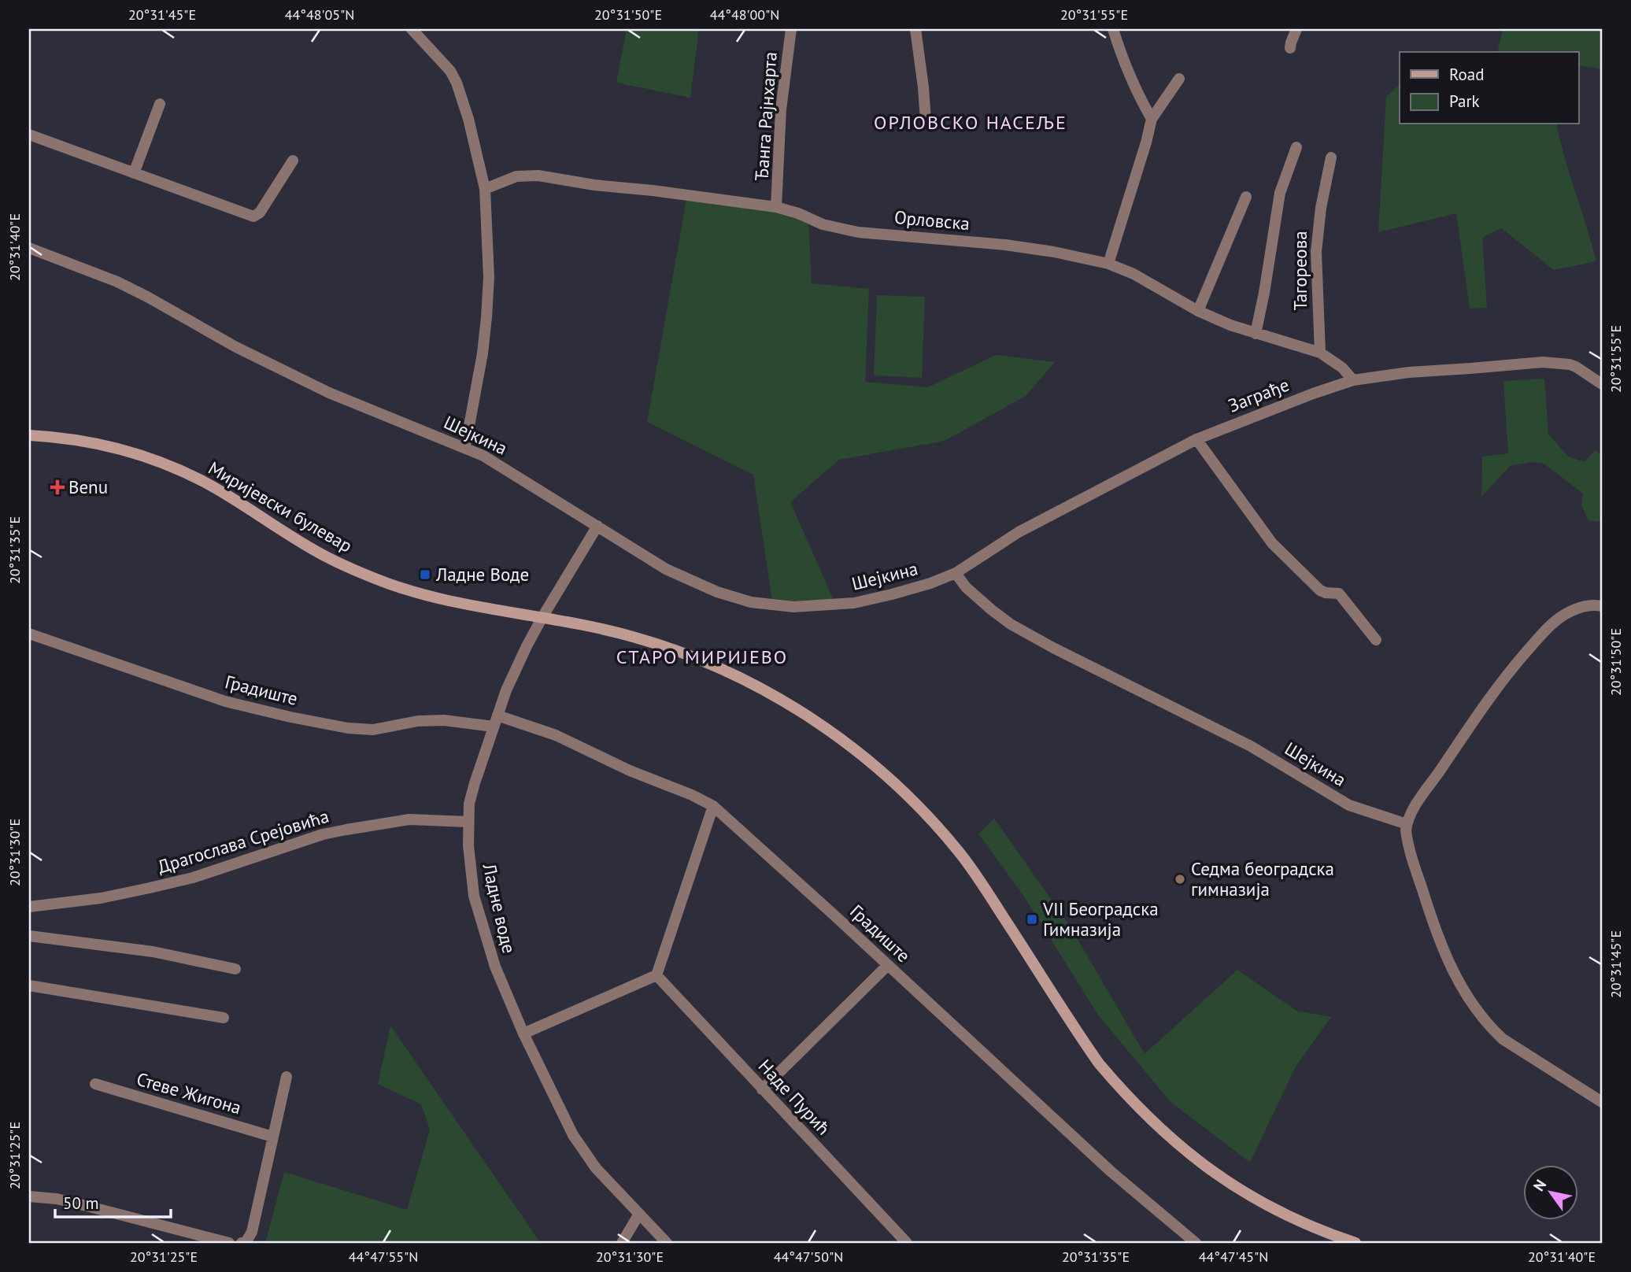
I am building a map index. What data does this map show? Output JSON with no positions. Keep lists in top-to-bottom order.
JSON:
{
  "streets": {
    "main road": ["Миријевски булевар"],
    "street": [
      "Ђанга Рајнхарта",
      "Орловска",
      "Тагореова",
      "Заграђе",
      "Шејкина",
      "Градиште",
      "Драгослава Срејовића",
      "Ладне воде",
      "Стеве Жигона",
      "Наде Пурић"
    ]
  },
  "crossings": [
    ["Ђанга Рајнхарта", "Орловска"],
    ["Орловска", "Тагореова"],
    ["Орловска", "Заграђе"],
    ["Заграђе", "Шејкина"],
    ["Шејкина", "Ладне воде"],
    ["Миријевски булевар", "Ладне воде"],
    ["Градиште", "Ладне воде"],
    ["Драгослава Срејовића", "Ладне воде"]
  ],
  "districts": ["ОРЛОВСКО НАСЕЉЕ", "СТАРО МИРИЈЕВО"],
  "places": {
    "health": ["Benu"],
    "transit": ["Ладне Воде", "VII Београдска Гимназија"],
    "other": ["Седма београдска гимназија"]
  },
  "legend": ["Road", "Park"],
  "scale_bar": "50 m",
  "north": "top left",
  "coordinates": [
    "20°31'45\"E",
    "44°48'05\"N",
    "20°31'50\"E",
    "44°48'00\"N",
    "20°31'55\"E",
    "20°31'40\"E",
    "20°31'35\"E",
    "20°31'30\"E",
    "20°31'25\"E",
    "44°47'55\"N",
    "44°47'50\"N",
    "44°47'45\"N"
  ]
}
